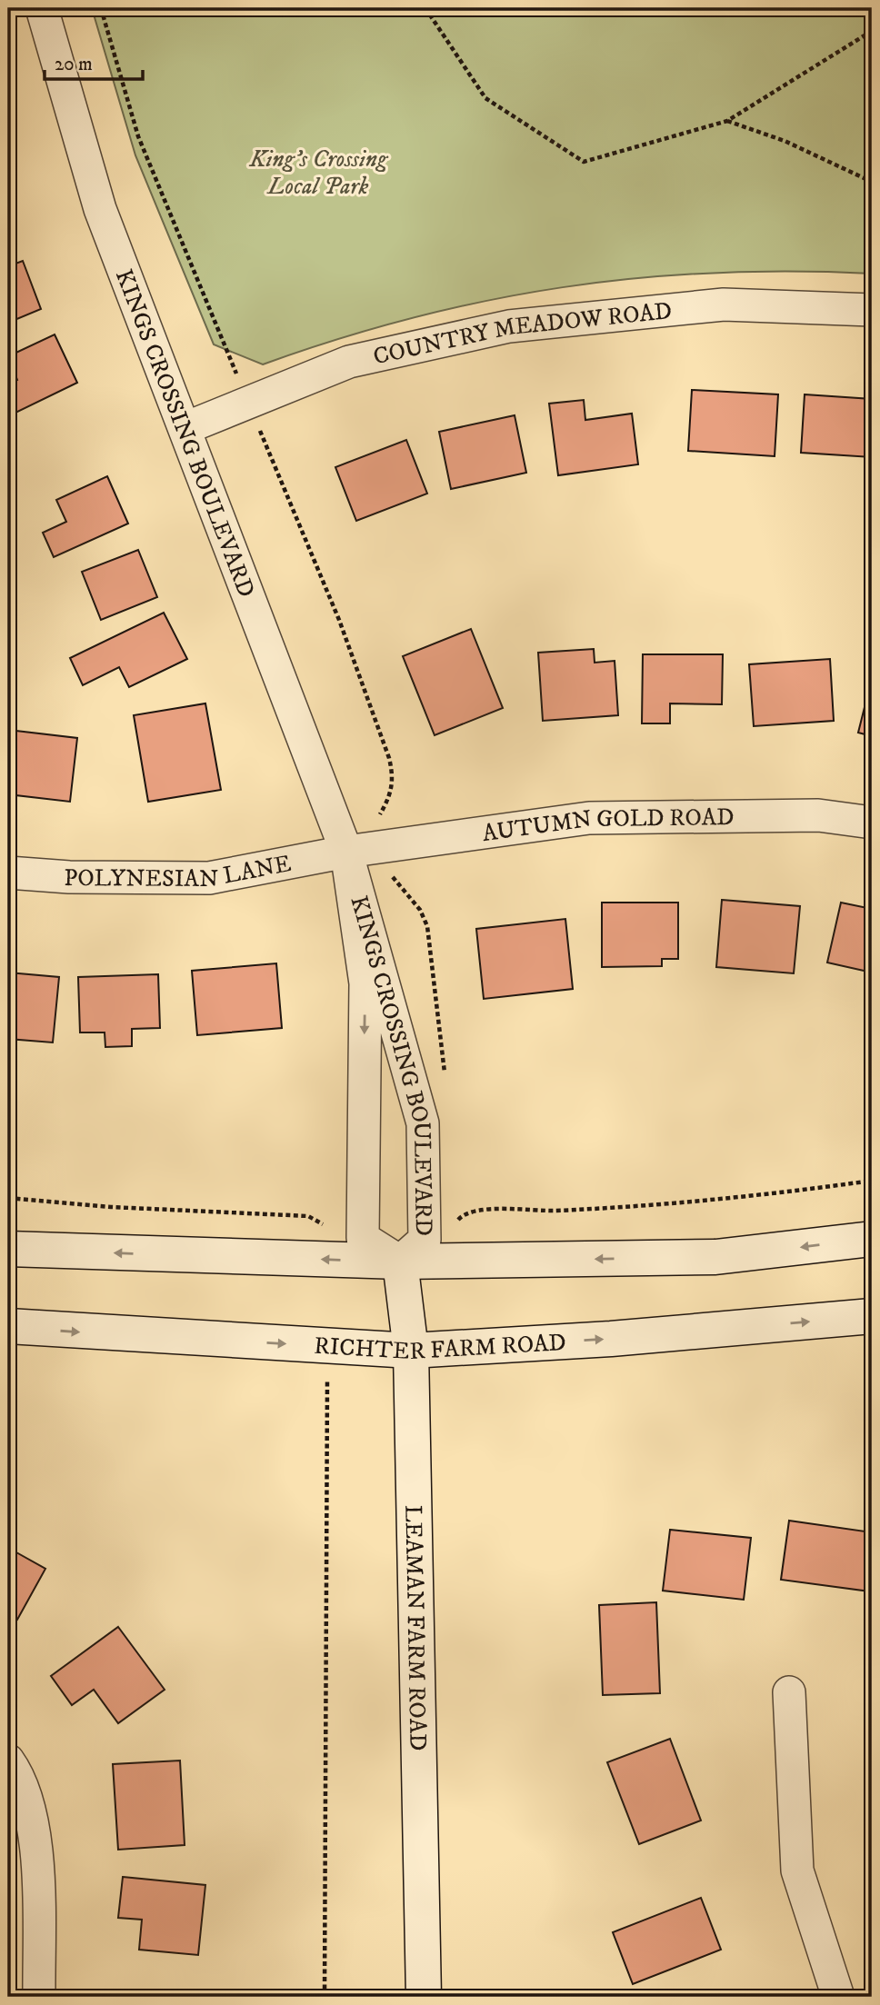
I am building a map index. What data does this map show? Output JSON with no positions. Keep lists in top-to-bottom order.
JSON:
{
  "streets": {
    "main road": ["RICHTER FARM ROAD", "LEAMAN FARM ROAD"],
    "street": [
      "COUNTRY MEADOW ROAD",
      "KINGS CROSSING BOULEVARD",
      "AUTUMN GOLD ROAD",
      "POLYNESIAN LANE"
    ]
  },
  "crossings": [
    ["COUNTRY MEADOW ROAD", "KINGS CROSSING BOULEVARD"],
    ["KINGS CROSSING BOULEVARD", "AUTUMN GOLD ROAD"],
    ["KINGS CROSSING BOULEVARD", "POLYNESIAN LANE"],
    ["KINGS CROSSING BOULEVARD", "LEAMAN FARM ROAD"],
    ["AUTUMN GOLD ROAD", "POLYNESIAN LANE"],
    ["RICHTER FARM ROAD", "LEAMAN FARM ROAD"]
  ],
  "parks": ["King's Crossing Local Park"],
  "scale_bar": "20 m"
}
